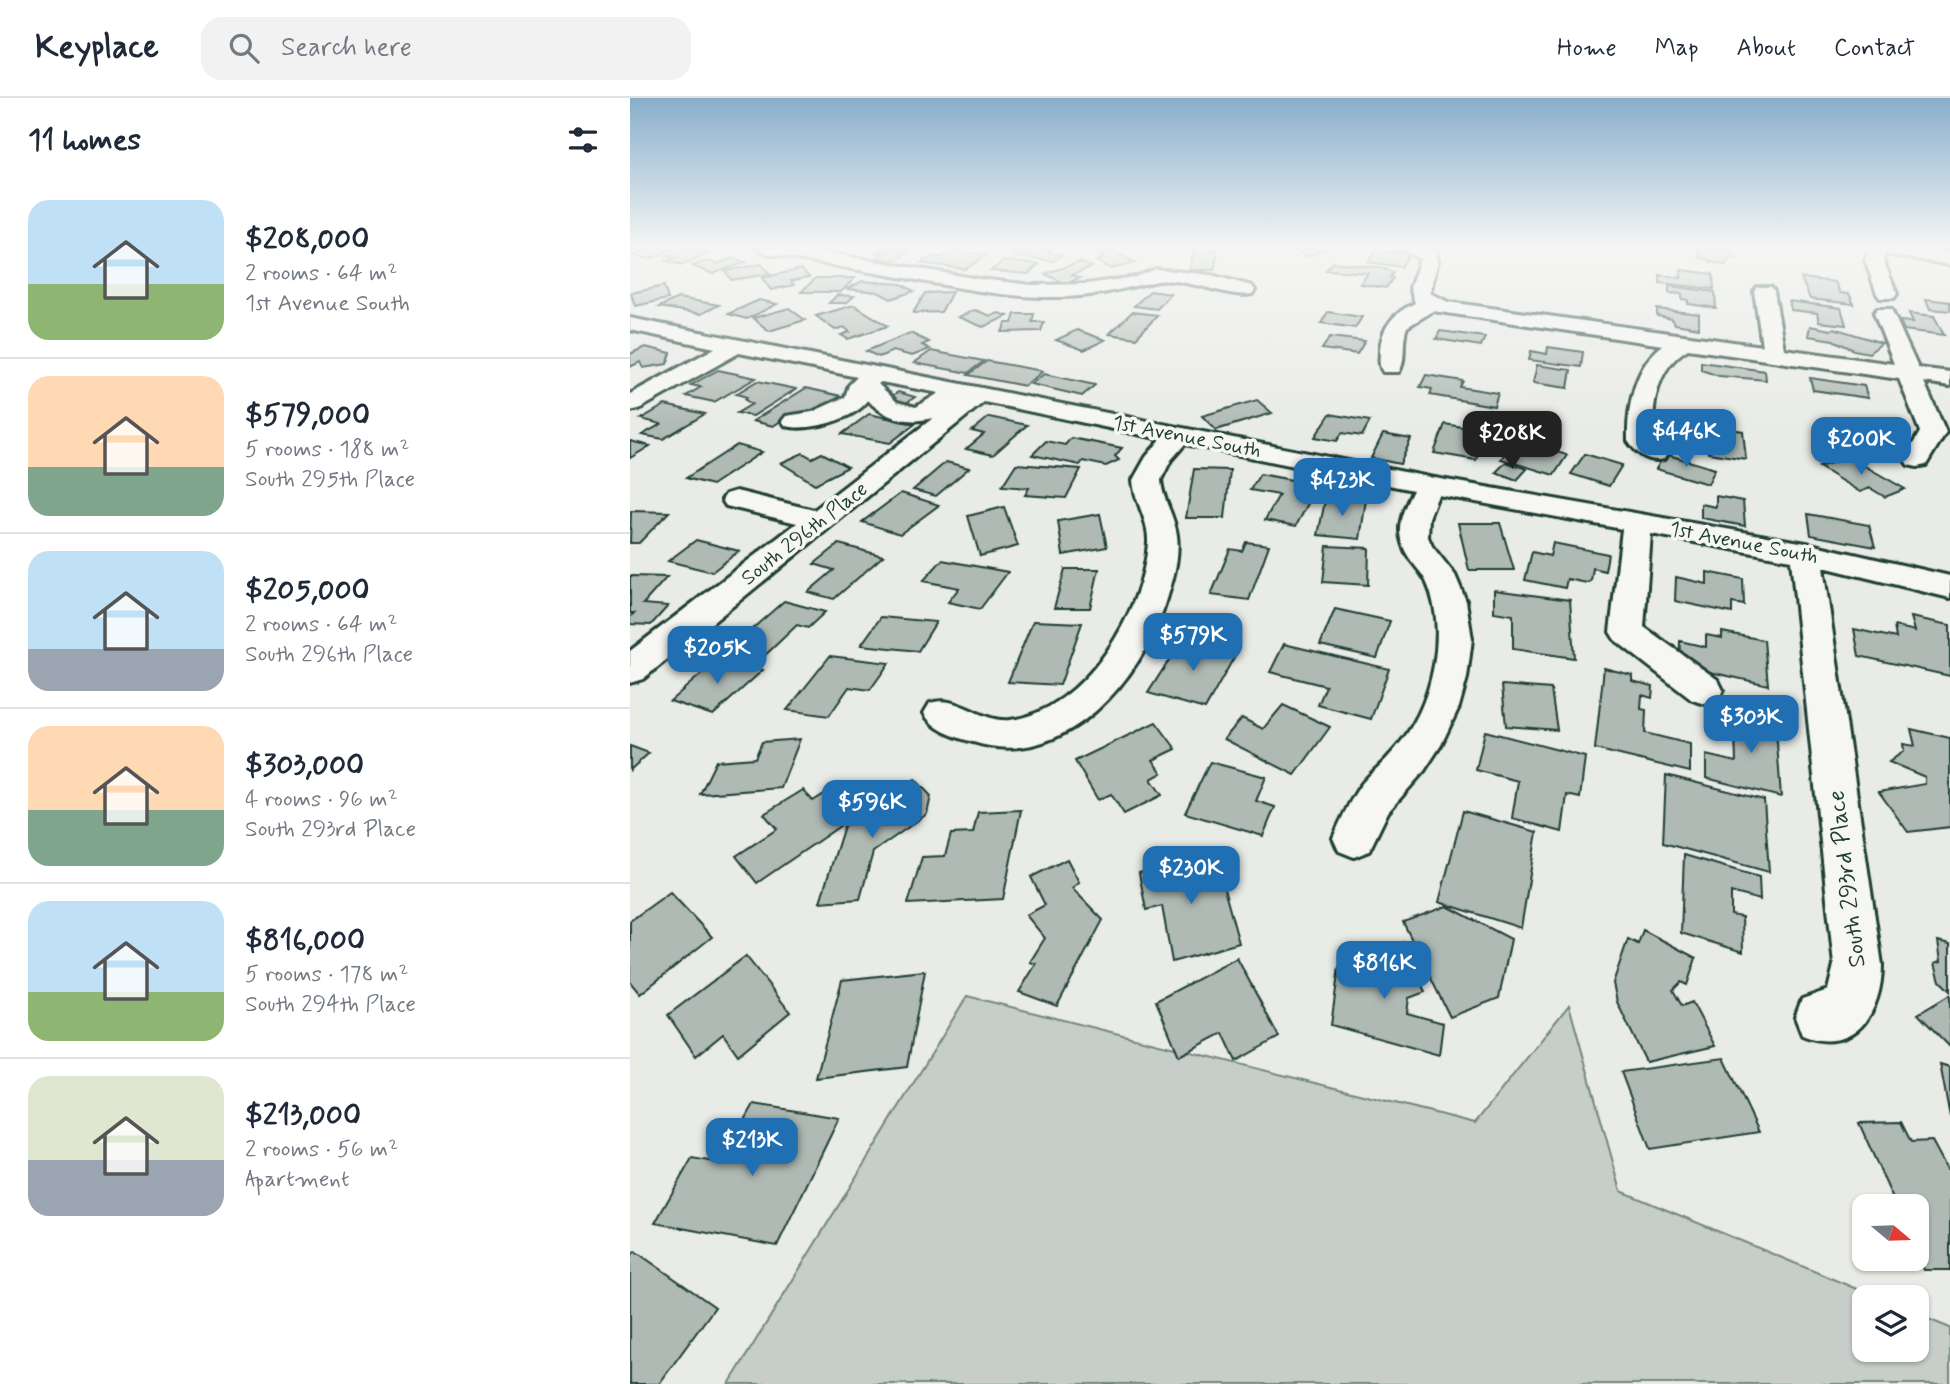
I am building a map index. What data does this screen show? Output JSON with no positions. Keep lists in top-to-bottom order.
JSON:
{
  "streets": {
    "street": ["1st Avenue South", "South 296th Place", "South 293rd Place"]
  },
  "crossings": [
    ["1st Avenue South", "South 296th Place"],
    ["1st Avenue South", "South 293rd Place"]
  ],
  "north": "right",
  "page": {
    "header": "Keyplace",
    "search": "Search here",
    "nav": [
      "Home",
      "Map",
      "About",
      "Contact"
    ],
    "heading": "11 homes",
    "list": [
      {
        "name": "$208,000",
        "note": "2 rooms · 64 m² · 1st Avenue South"
      },
      {
        "name": "$579,000",
        "note": "5 rooms · 188 m² · South 295th Place"
      },
      {
        "name": "$205,000",
        "note": "2 rooms · 64 m² · South 296th Place"
      },
      {
        "name": "$303,000",
        "note": "4 rooms · 96 m² · South 293rd Place"
      },
      {
        "name": "$816,000",
        "note": "5 rooms · 178 m² · South 294th Place"
      },
      {
        "name": "$213,000",
        "note": "2 rooms · 56 m² · Apartment"
      }
    ],
    "price": [
      "$446K",
      "$208K",
      "$200K",
      "$423K",
      "$579K",
      "$205K",
      "$303K",
      "$596K",
      "$230K",
      "$816K",
      "$213K"
    ]
  }
}
